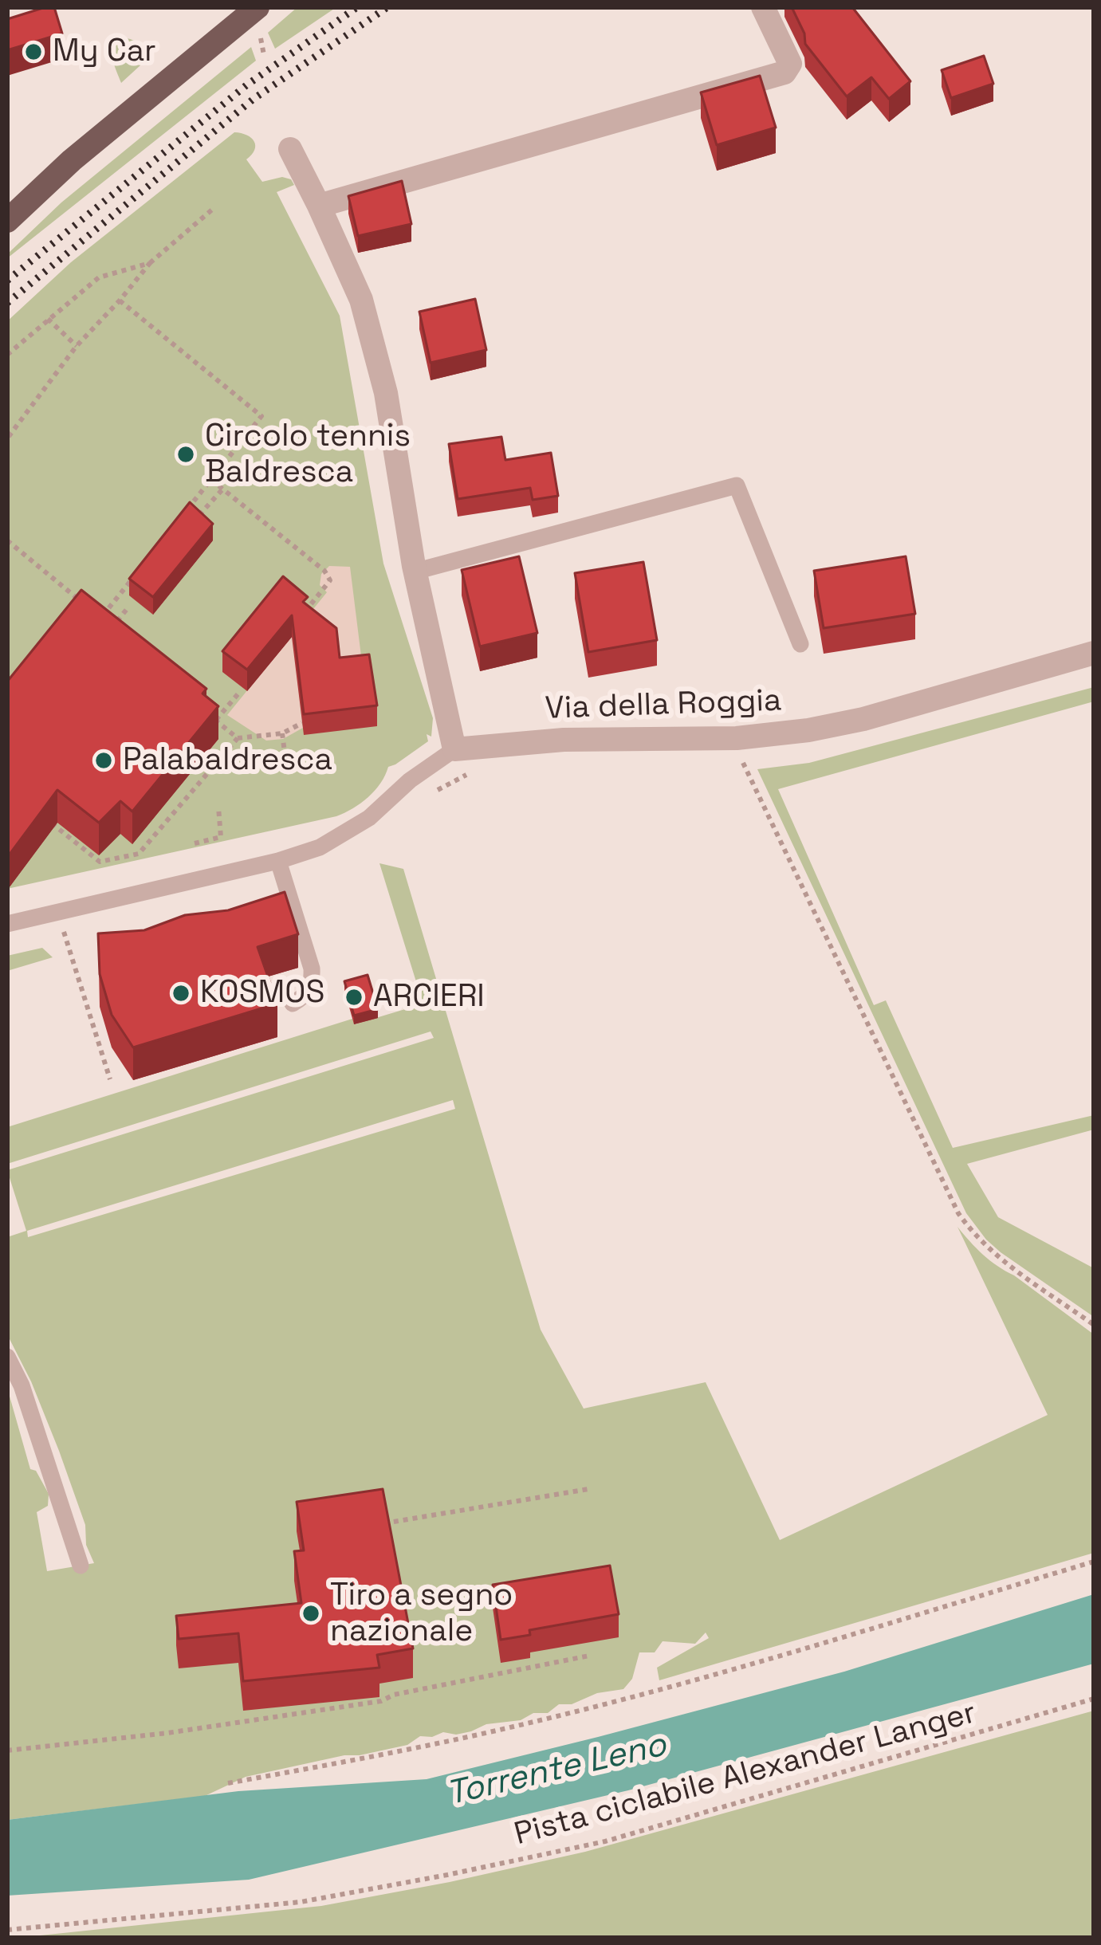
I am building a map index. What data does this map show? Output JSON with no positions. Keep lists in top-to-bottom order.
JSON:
{
  "streets": {
    "street": ["Via della Roggia"],
    "path": ["Pista ciclabile Alexander Langer"]
  },
  "water": ["Torrente Leno"],
  "places": [
    "My Car",
    "Circolo tennis Baldresca",
    "Palabaldresca",
    "KOSMOS",
    "ARCIERI",
    "Tiro a segno nazionale"
  ]
}
